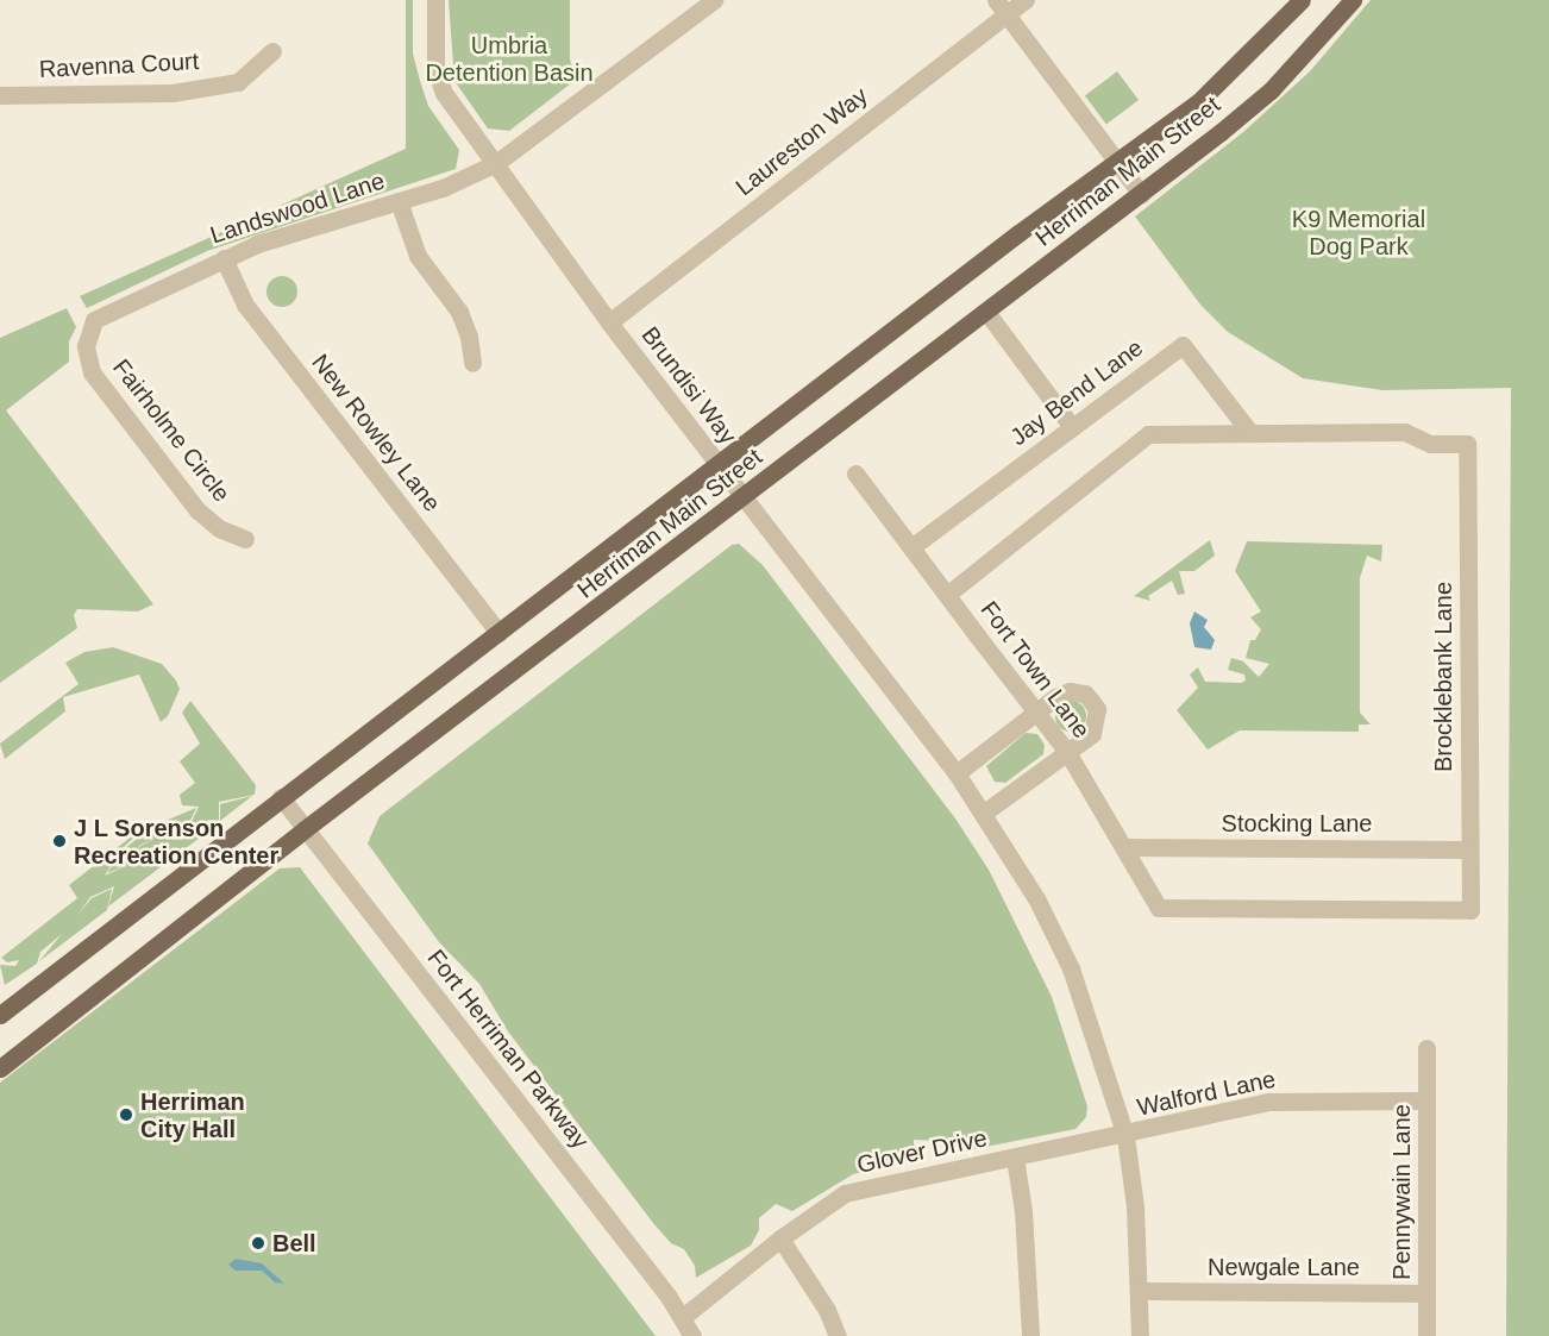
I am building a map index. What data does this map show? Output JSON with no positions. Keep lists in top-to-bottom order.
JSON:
{
  "streets": {
    "main road": ["Herriman Main Street"],
    "street": [
      "Ravenna Court",
      "Laureston Way",
      "Landswood Lane",
      "Brundisi Way",
      "Jay Bend Lane",
      "Fairholme Circle",
      "New Rowley Lane",
      "Fort Town Lane",
      "Brocklebank Lane",
      "Stocking Lane",
      "Fort Herriman Parkway",
      "Walford Lane",
      "Glover Drive",
      "Pennywain Lane",
      "Newgale Lane"
    ]
  },
  "crossings": [
    ["Laureston Way", "Brundisi Way"],
    ["Herriman Main Street", "Brundisi Way"],
    ["Herriman Main Street", "New Rowley Lane"],
    ["Herriman Main Street", "Fort Herriman Parkway"],
    ["Landswood Lane", "Brundisi Way"],
    ["Landswood Lane", "Fairholme Circle"],
    ["Landswood Lane", "New Rowley Lane"],
    ["Brundisi Way", "Walford Lane"],
    ["Brundisi Way", "Glover Drive"],
    ["Brundisi Way", "Newgale Lane"],
    ["Jay Bend Lane", "Fort Town Lane"],
    ["Jay Bend Lane", "Brocklebank Lane"],
    ["Fort Town Lane", "Brocklebank Lane"],
    ["Fort Town Lane", "Stocking Lane"],
    ["Brocklebank Lane", "Stocking Lane"],
    ["Fort Herriman Parkway", "Glover Drive"],
    ["Walford Lane", "Glover Drive"],
    ["Walford Lane", "Pennywain Lane"],
    ["Pennywain Lane", "Newgale Lane"]
  ],
  "parks": ["Umbria Detention Basin", "K9 Memorial Dog Park"],
  "places": ["J L Sorenson Recreation Center", "Herriman City Hall", "Bell"]
}
